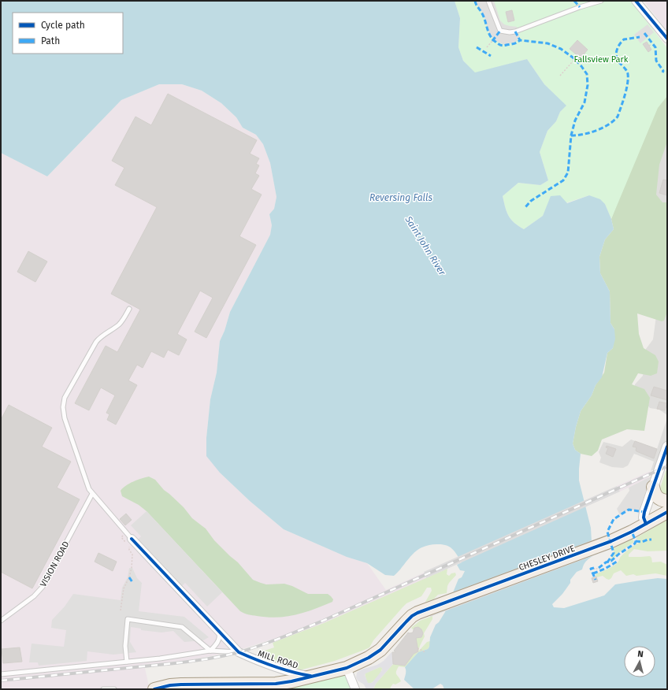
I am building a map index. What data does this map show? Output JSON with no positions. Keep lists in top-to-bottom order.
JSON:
{
  "streets": {
    "main road": ["CHESLEY DRIVE"],
    "street": ["MILL ROAD"],
    "lane": ["VISION ROAD"]
  },
  "crossings": [
    ["CHESLEY DRIVE", "MILL ROAD"]
  ],
  "water": ["Reversing Falls", "Saint John River"],
  "parks": ["Fallsview Park"],
  "legend": ["Cycle path", "Path"],
  "north": "top"
}
